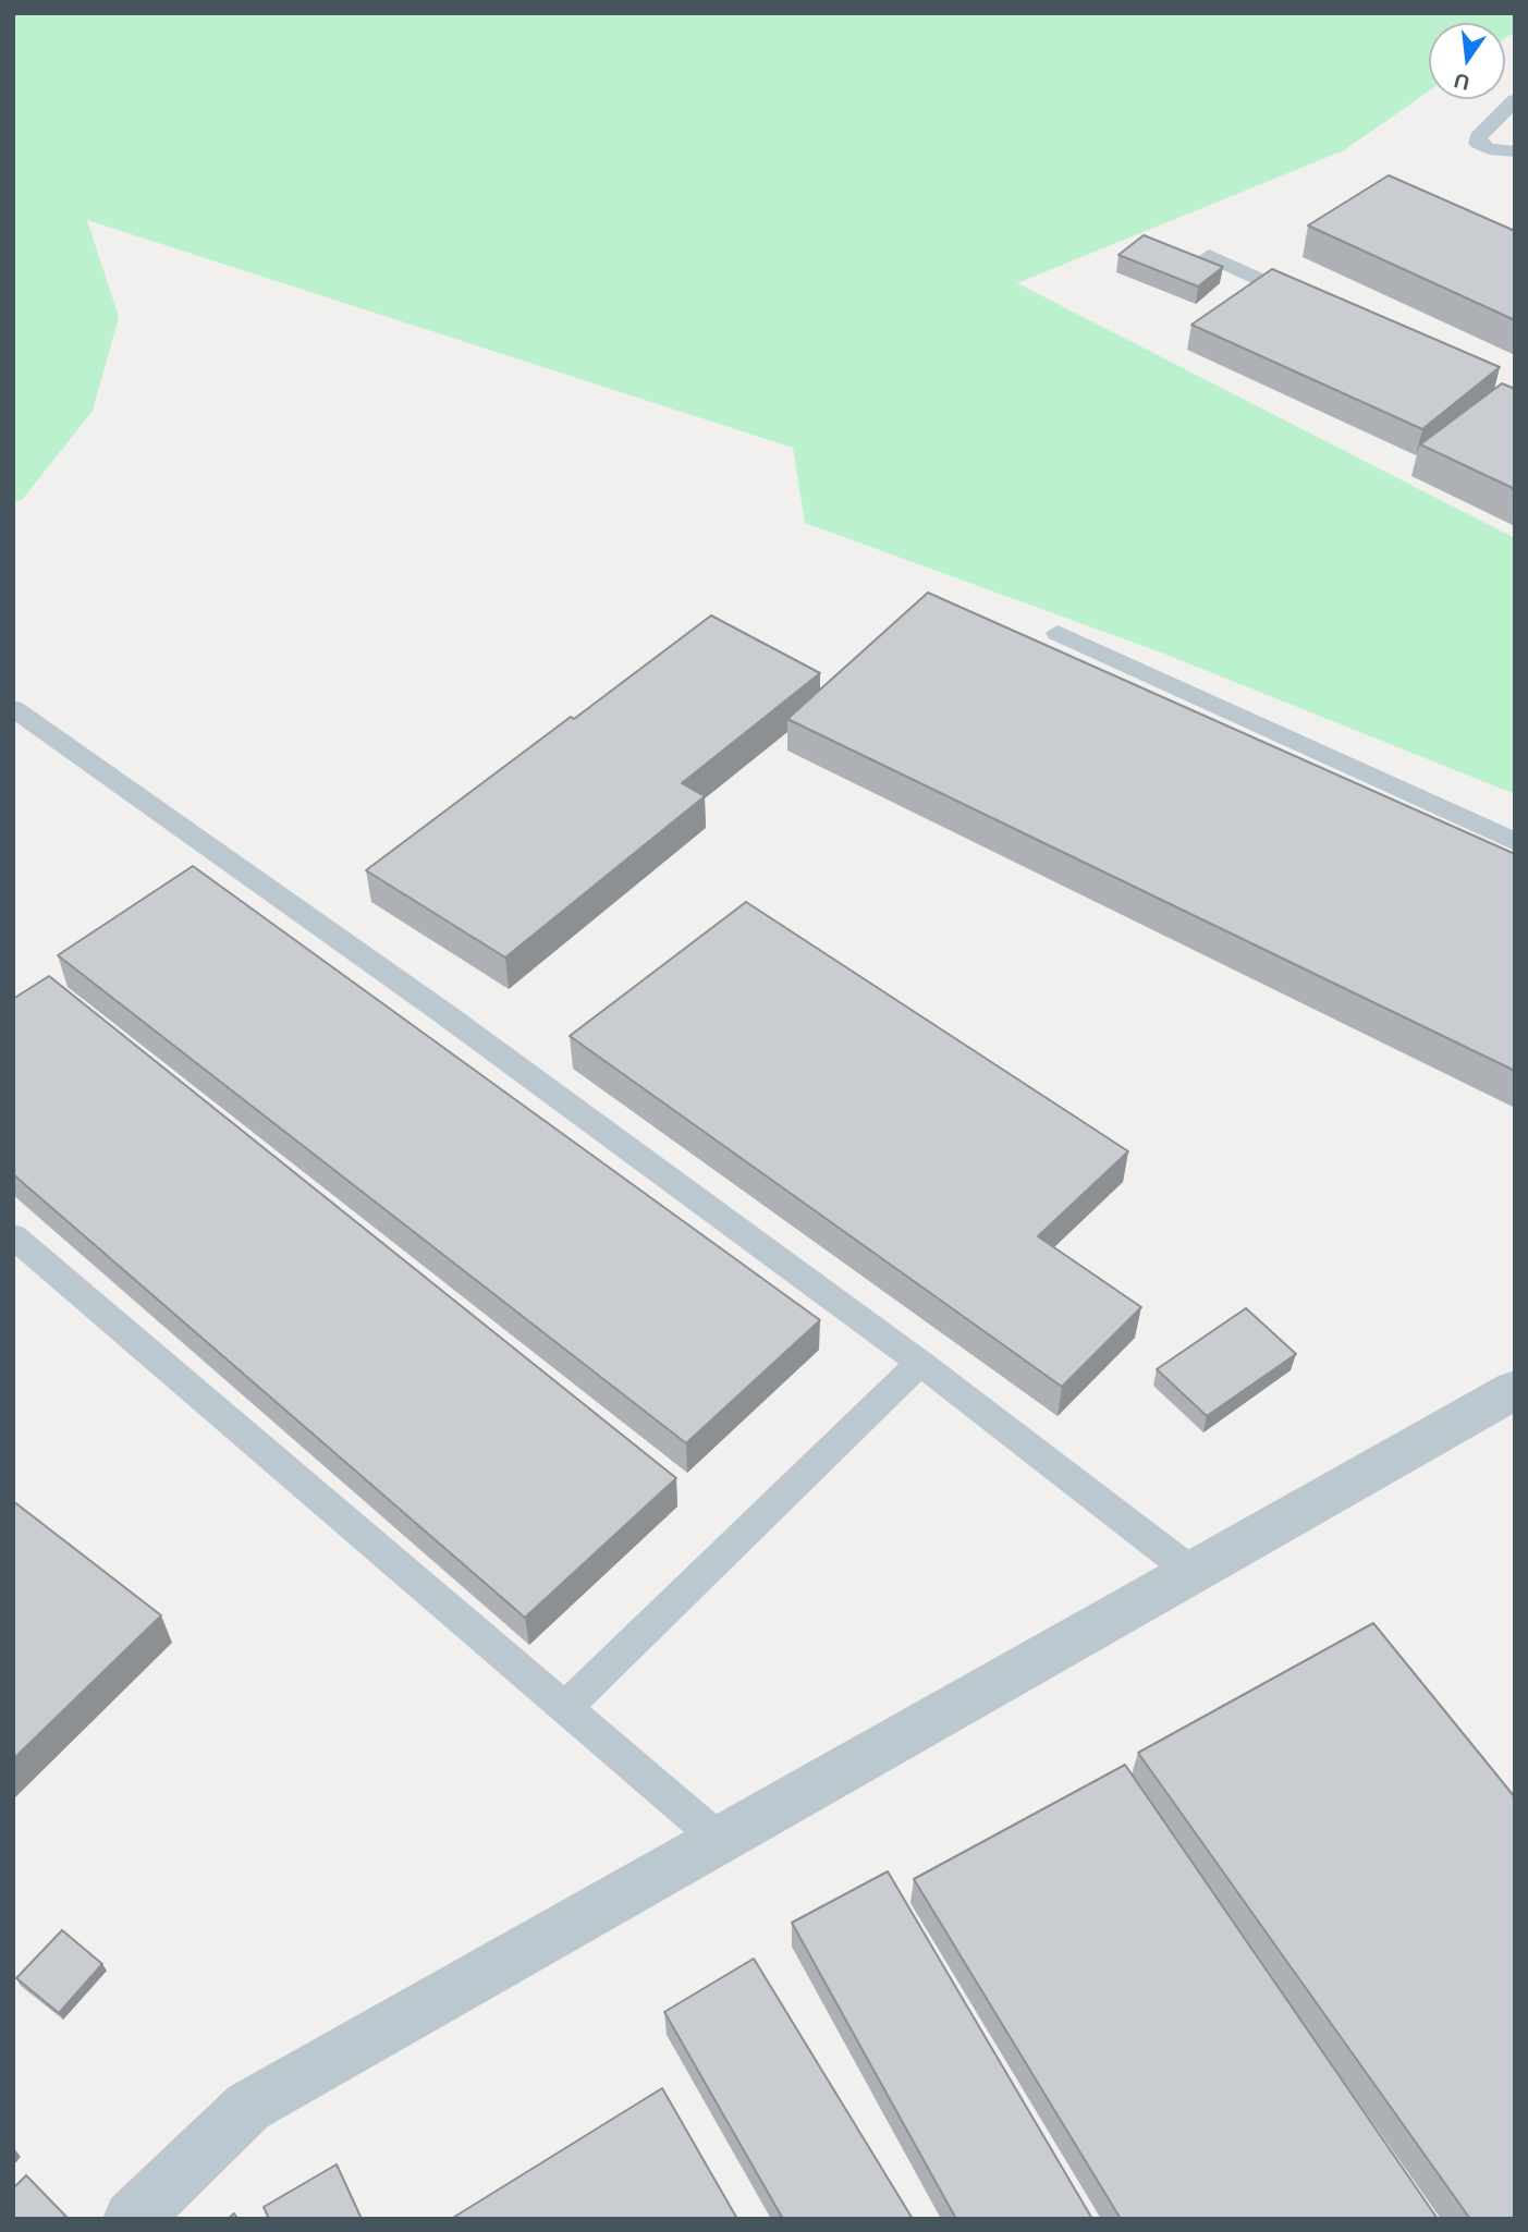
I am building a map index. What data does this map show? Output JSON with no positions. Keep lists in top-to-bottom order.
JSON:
{
  "north": "bottom"
}
